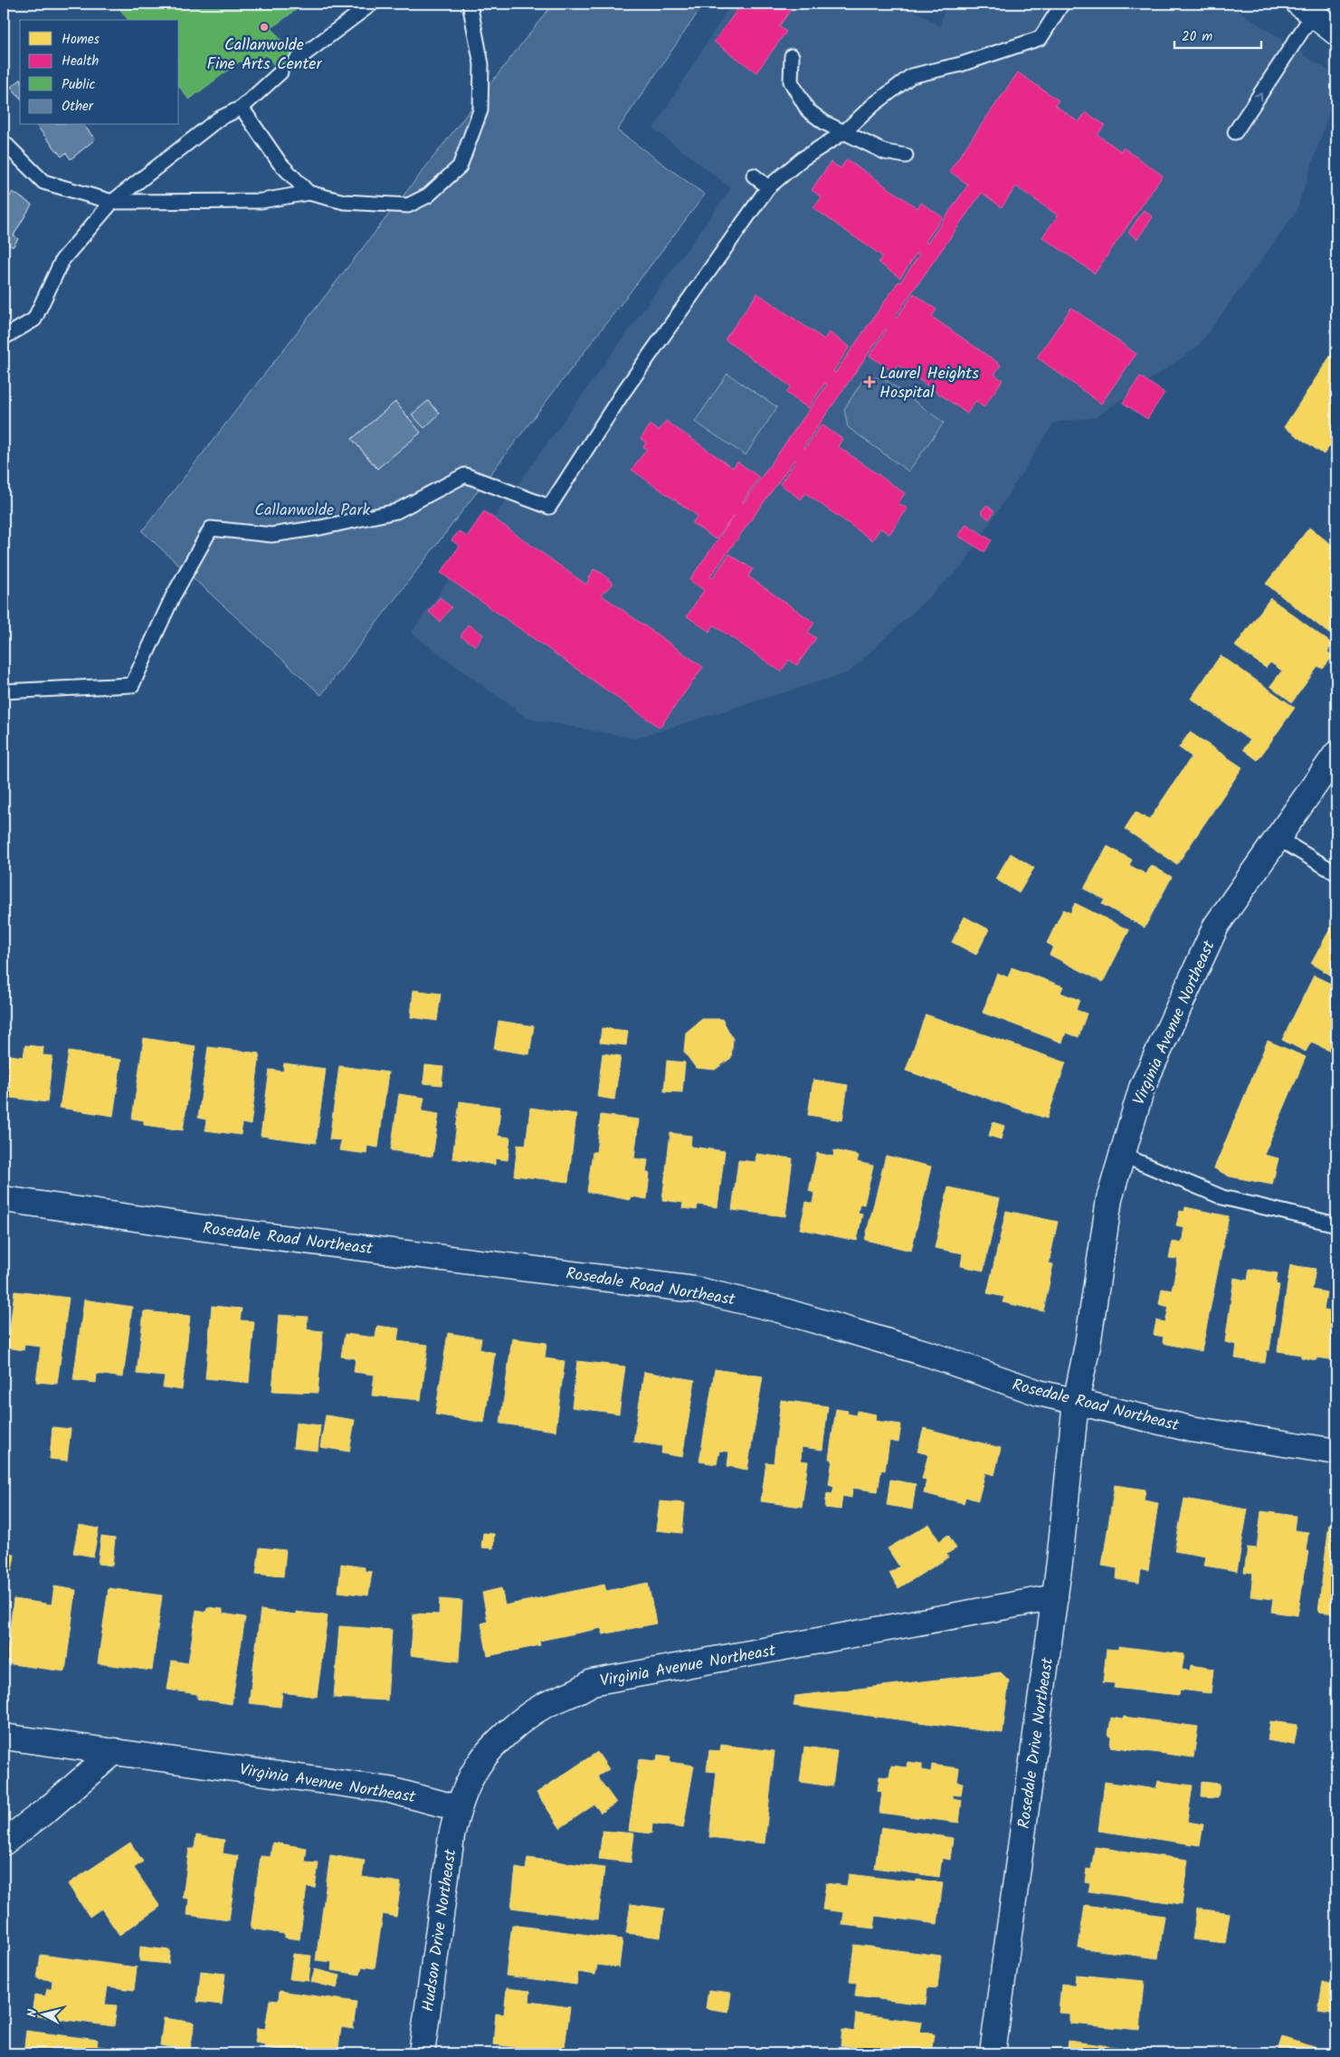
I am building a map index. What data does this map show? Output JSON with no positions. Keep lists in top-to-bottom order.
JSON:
{
  "streets": {
    "street": [
      "Virginia Avenue Northeast",
      "Rosedale Road Northeast",
      "Rosedale Drive Northeast",
      "Hudson Drive Northeast"
    ]
  },
  "crossings": [
    ["Virginia Avenue Northeast", "Rosedale Road Northeast"],
    ["Virginia Avenue Northeast", "Rosedale Drive Northeast"],
    ["Virginia Avenue Northeast", "Hudson Drive Northeast"]
  ],
  "parks": ["Callanwolde Park"],
  "places": {
    "other": ["Callanwolde Fine Arts Center"],
    "health": ["Laurel Heights Hospital"]
  },
  "legend": [
    "Homes",
    "Health",
    "Public",
    "Other"
  ],
  "scale_bar": "20 m",
  "north": "left"
}
